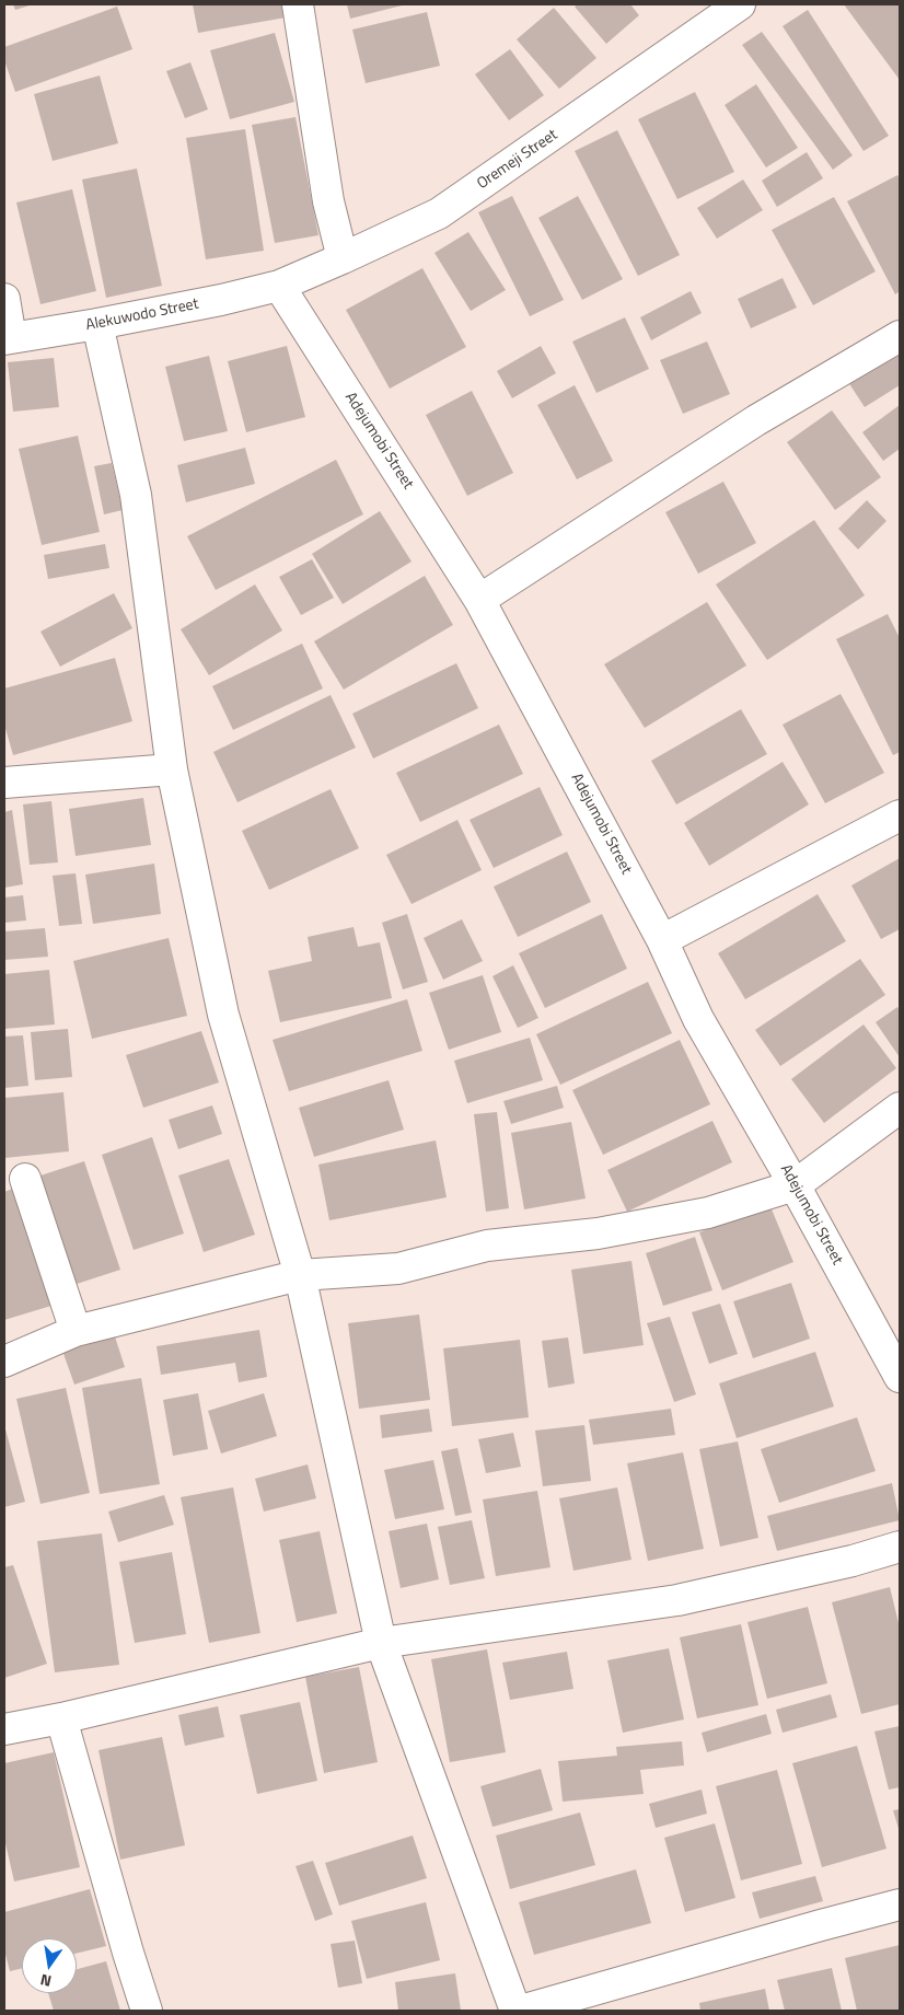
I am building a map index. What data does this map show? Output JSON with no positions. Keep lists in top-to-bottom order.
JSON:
{
  "streets": {
    "street": ["Oremeji Street", "Alekuwodo Street", "Adejumobi Street"]
  },
  "crossings": [
    ["Oremeji Street", "Alekuwodo Street"],
    ["Oremeji Street", "Adejumobi Street"],
    ["Alekuwodo Street", "Adejumobi Street"]
  ],
  "north": "bottom"
}
